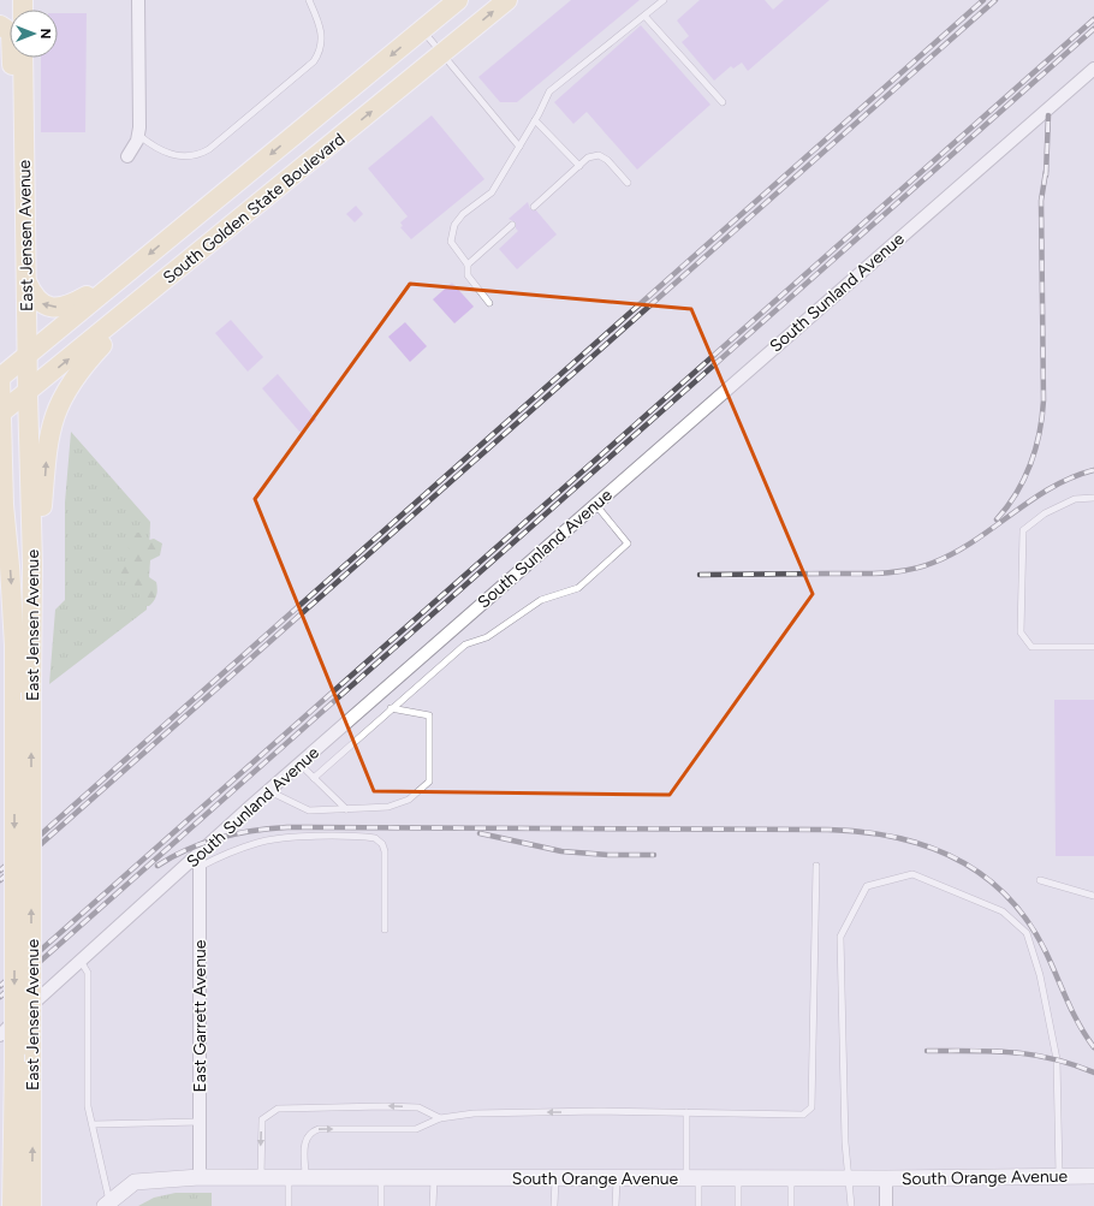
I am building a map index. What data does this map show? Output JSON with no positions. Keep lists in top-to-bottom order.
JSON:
{
  "streets": {
    "main road": ["South Golden State Boulevard", "East Jensen Avenue"],
    "street": ["South Sunland Avenue", "East Garrett Avenue", "South Orange Avenue"]
  },
  "crossings": [
    ["South Golden State Boulevard", "East Jensen Avenue"],
    ["South Sunland Avenue", "East Garrett Avenue"],
    ["East Garrett Avenue", "South Orange Avenue"]
  ],
  "north": "right"
}
